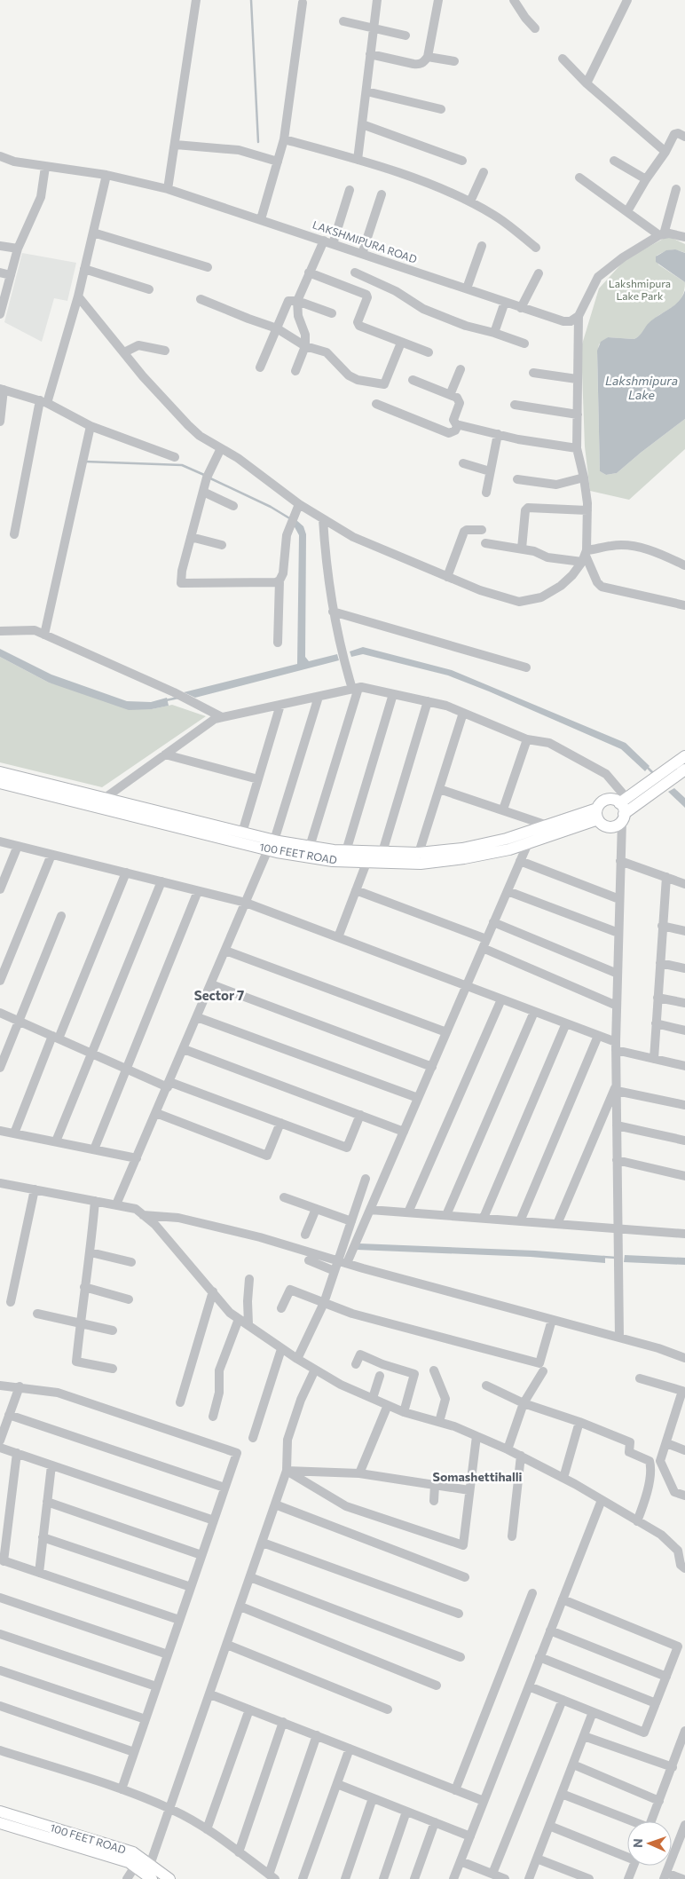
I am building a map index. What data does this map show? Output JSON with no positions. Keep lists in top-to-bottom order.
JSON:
{
  "streets": {
    "main road": ["100 FEET ROAD"],
    "street": ["LAKSHMIPURA ROAD"]
  },
  "districts": ["Sector 7", "Somashettihalli"],
  "water": ["Lakshmipura Lake"],
  "parks": ["Lakshmipura Lake Park"],
  "north": "left"
}
